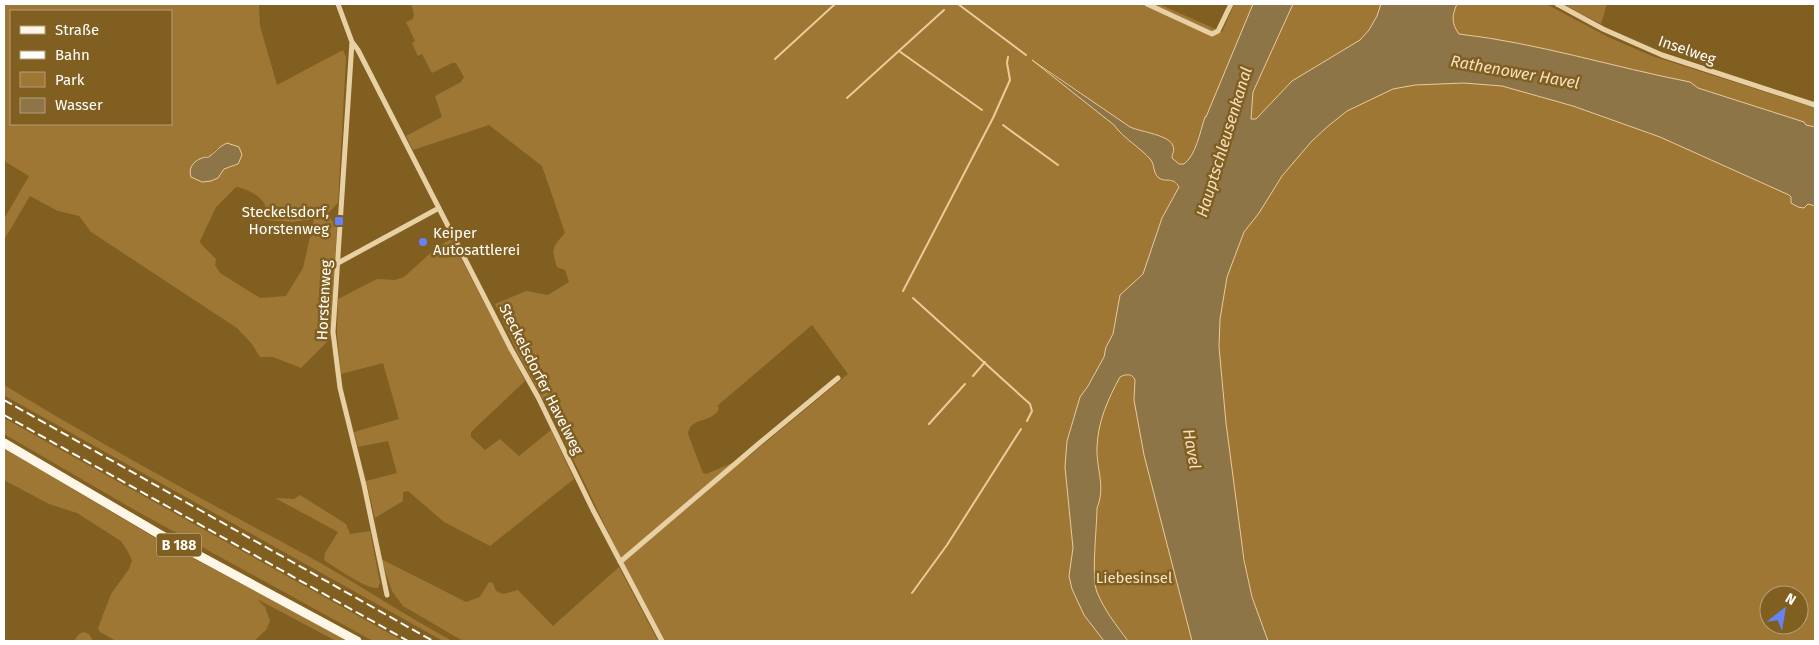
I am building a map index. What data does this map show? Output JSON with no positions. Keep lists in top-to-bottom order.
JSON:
{
  "streets": {
    "main road": ["B 188"],
    "street": ["Inselweg", "Horstenweg", "Steckelsdorfer Havelweg"]
  },
  "crossings": [
    ["Horstenweg", "Steckelsdorfer Havelweg"]
  ],
  "water": ["Rathenower Havel", "Hauptschleusenkanal", "Havel"],
  "parks": ["Liebesinsel"],
  "places": {
    "transit": ["Steckelsdorf, Horstenweg"],
    "other": ["Keiper Autosattlerei"]
  },
  "legend": [
    "Straße",
    "Bahn",
    "Park",
    "Wasser"
  ],
  "north": "top right"
}
